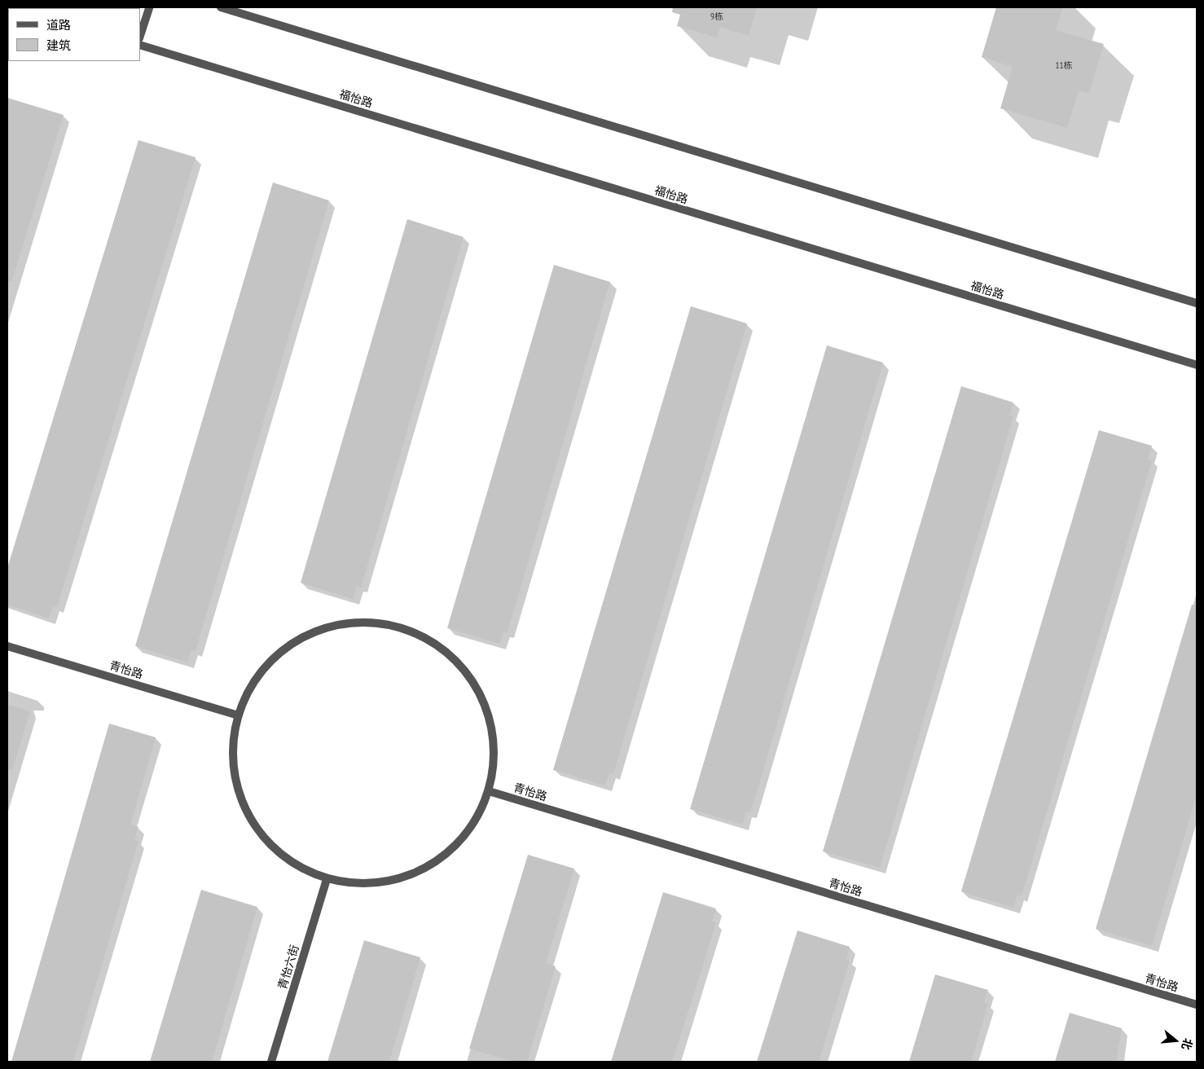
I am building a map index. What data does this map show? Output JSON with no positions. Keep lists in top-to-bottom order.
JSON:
{
  "streets": {
    "street": ["福怡路", "青怡路", "青怡六街"]
  },
  "house_numbers": ["9栋", "11栋"],
  "legend": ["道路", "建筑"],
  "north": "right"
}
